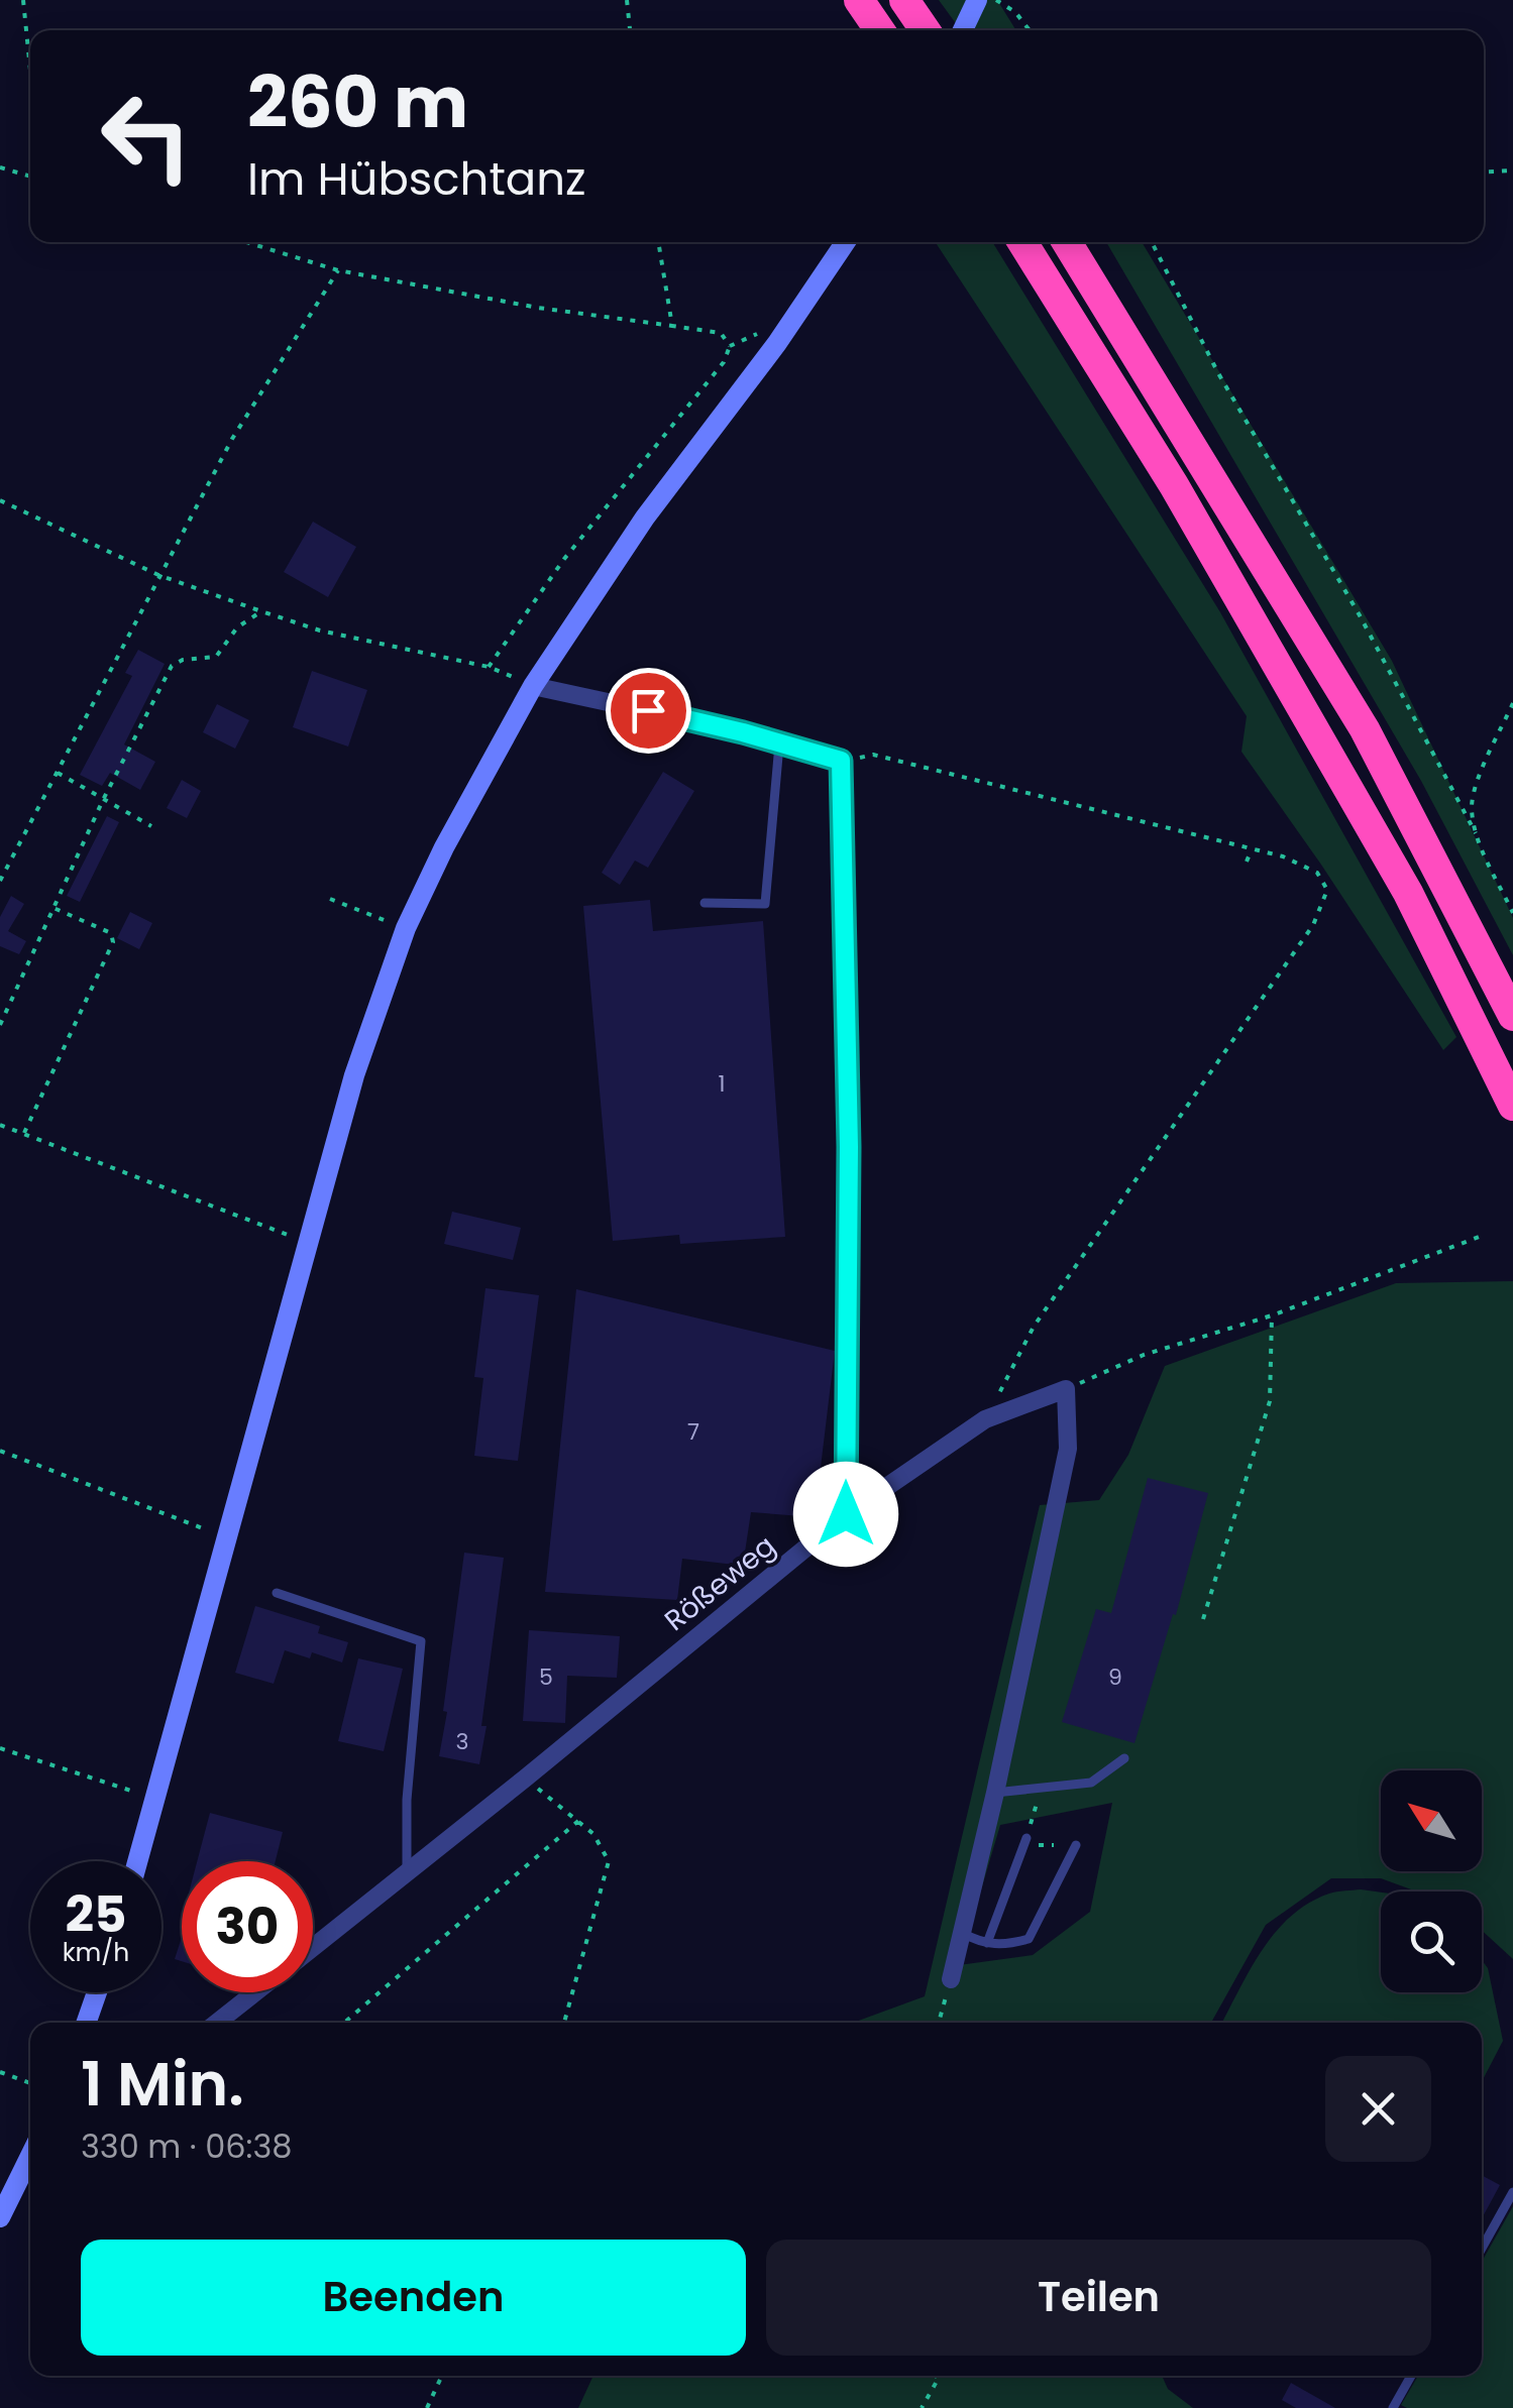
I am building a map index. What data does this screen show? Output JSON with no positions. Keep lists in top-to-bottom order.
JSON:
{
  "streets": {
    "street": ["Rößeweg"]
  },
  "house_numbers": [
    "1",
    "7",
    "5",
    "9",
    "3"
  ],
  "north": "top left",
  "page": {
    "turn": ["260 m", "Im Hübschtanz"],
    "speed": "25 km/h",
    "limit": "30",
    "heading": ["1 Min.", "330 m · 06:38"],
    "buttons": ["Beenden", "Teilen"]
  }
}
